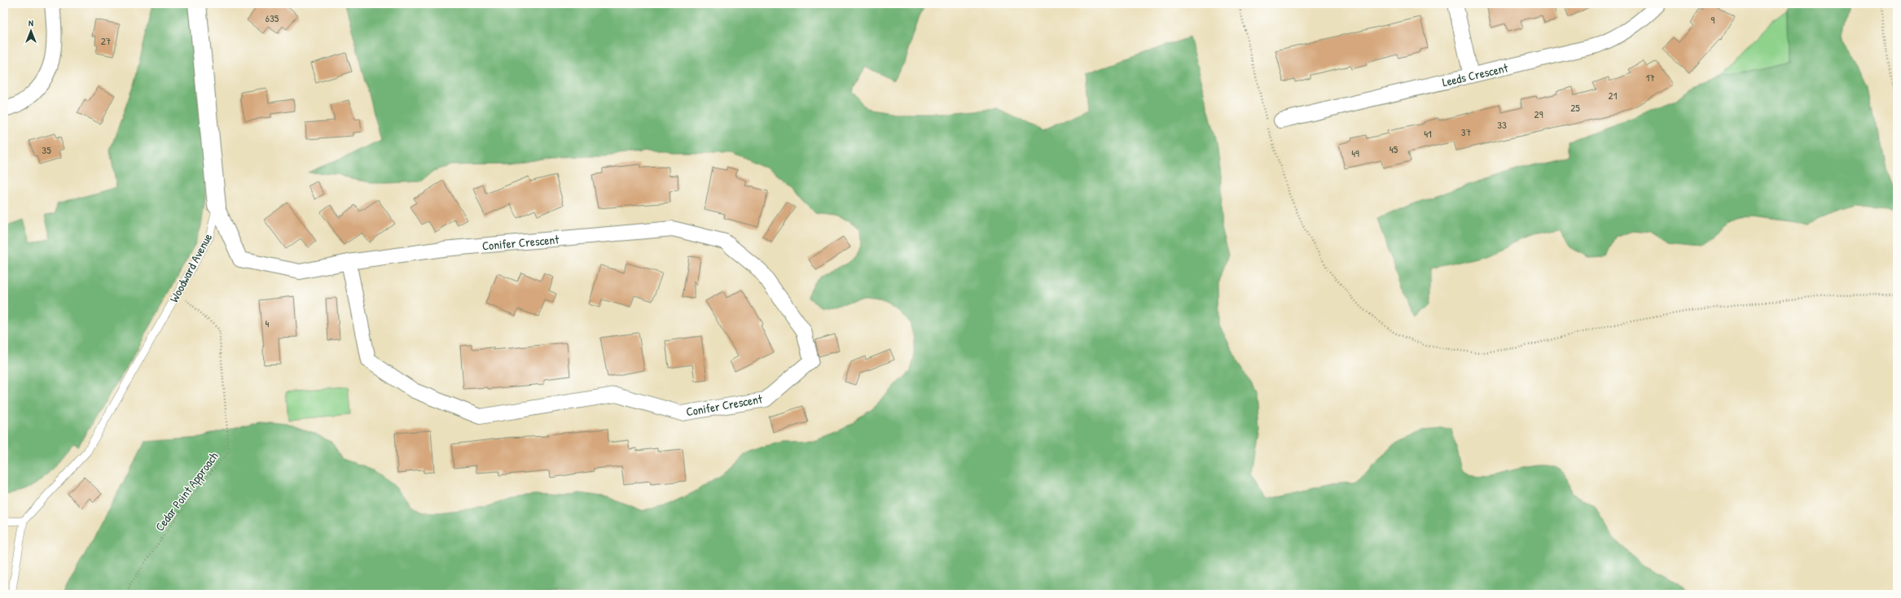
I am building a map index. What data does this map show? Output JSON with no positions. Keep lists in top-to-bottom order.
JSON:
{
  "streets": {
    "street": ["Leeds Crescent", "Conifer Crescent", "Woodward Avenue"],
    "path": ["Cedar Point Approach"]
  },
  "crossings": [
    ["Conifer Crescent", "Woodward Avenue"],
    ["Woodward Avenue", "Cedar Point Approach"]
  ],
  "house_numbers": [
    "635",
    "9",
    "27",
    "17",
    "21",
    "25",
    "29",
    "33",
    "37",
    "41",
    "45",
    "35",
    "49",
    "4"
  ],
  "north": "top"
}
